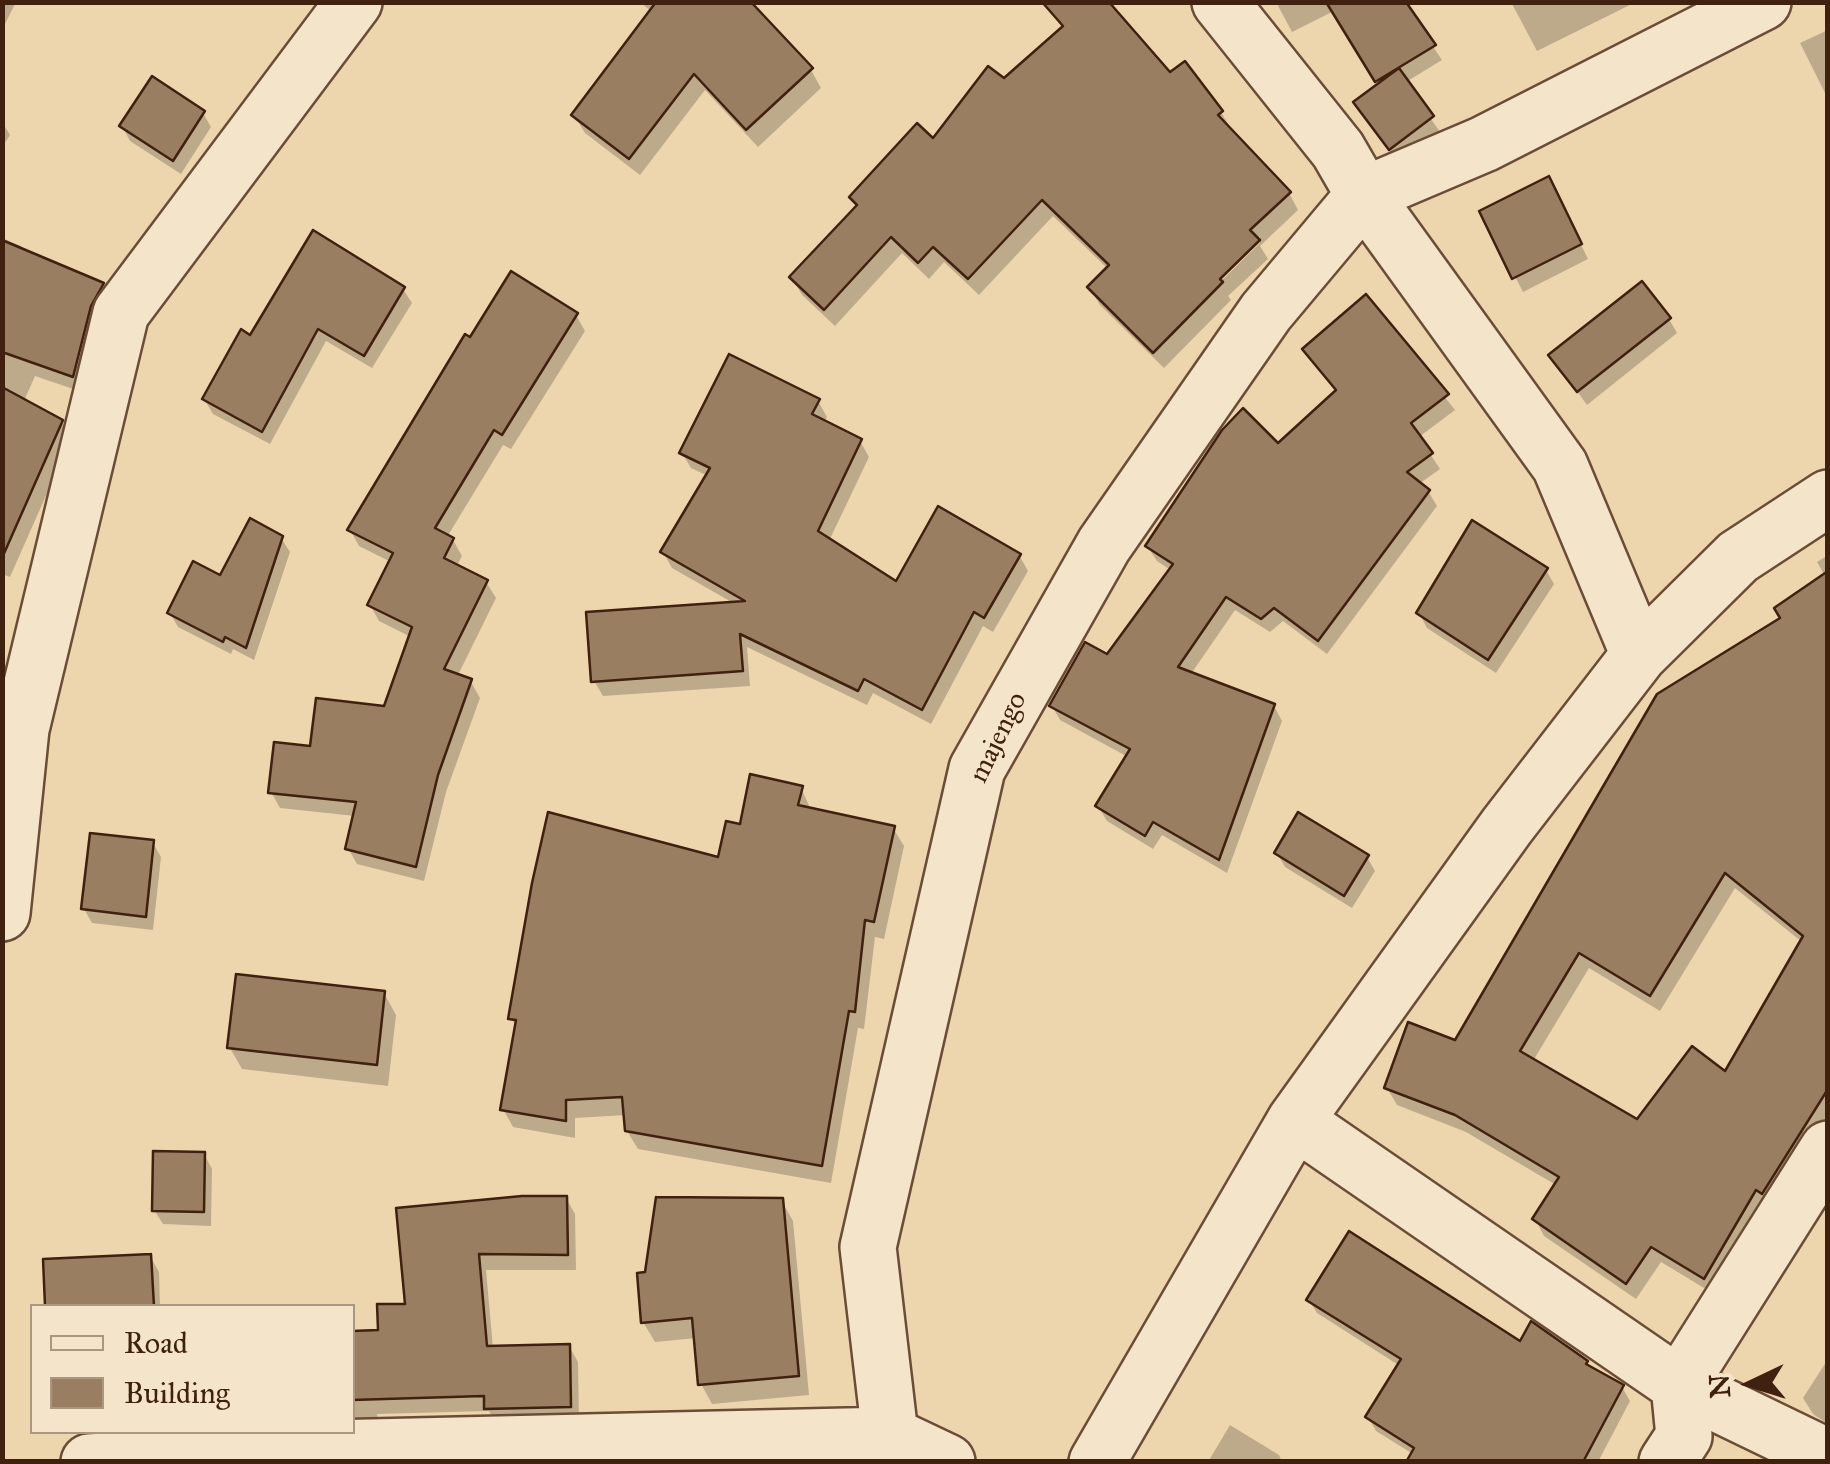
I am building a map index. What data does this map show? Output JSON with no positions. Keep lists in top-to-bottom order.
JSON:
{
  "streets": {
    "street": ["majengo"]
  },
  "legend": ["Road", "Building"],
  "north": "left"
}
